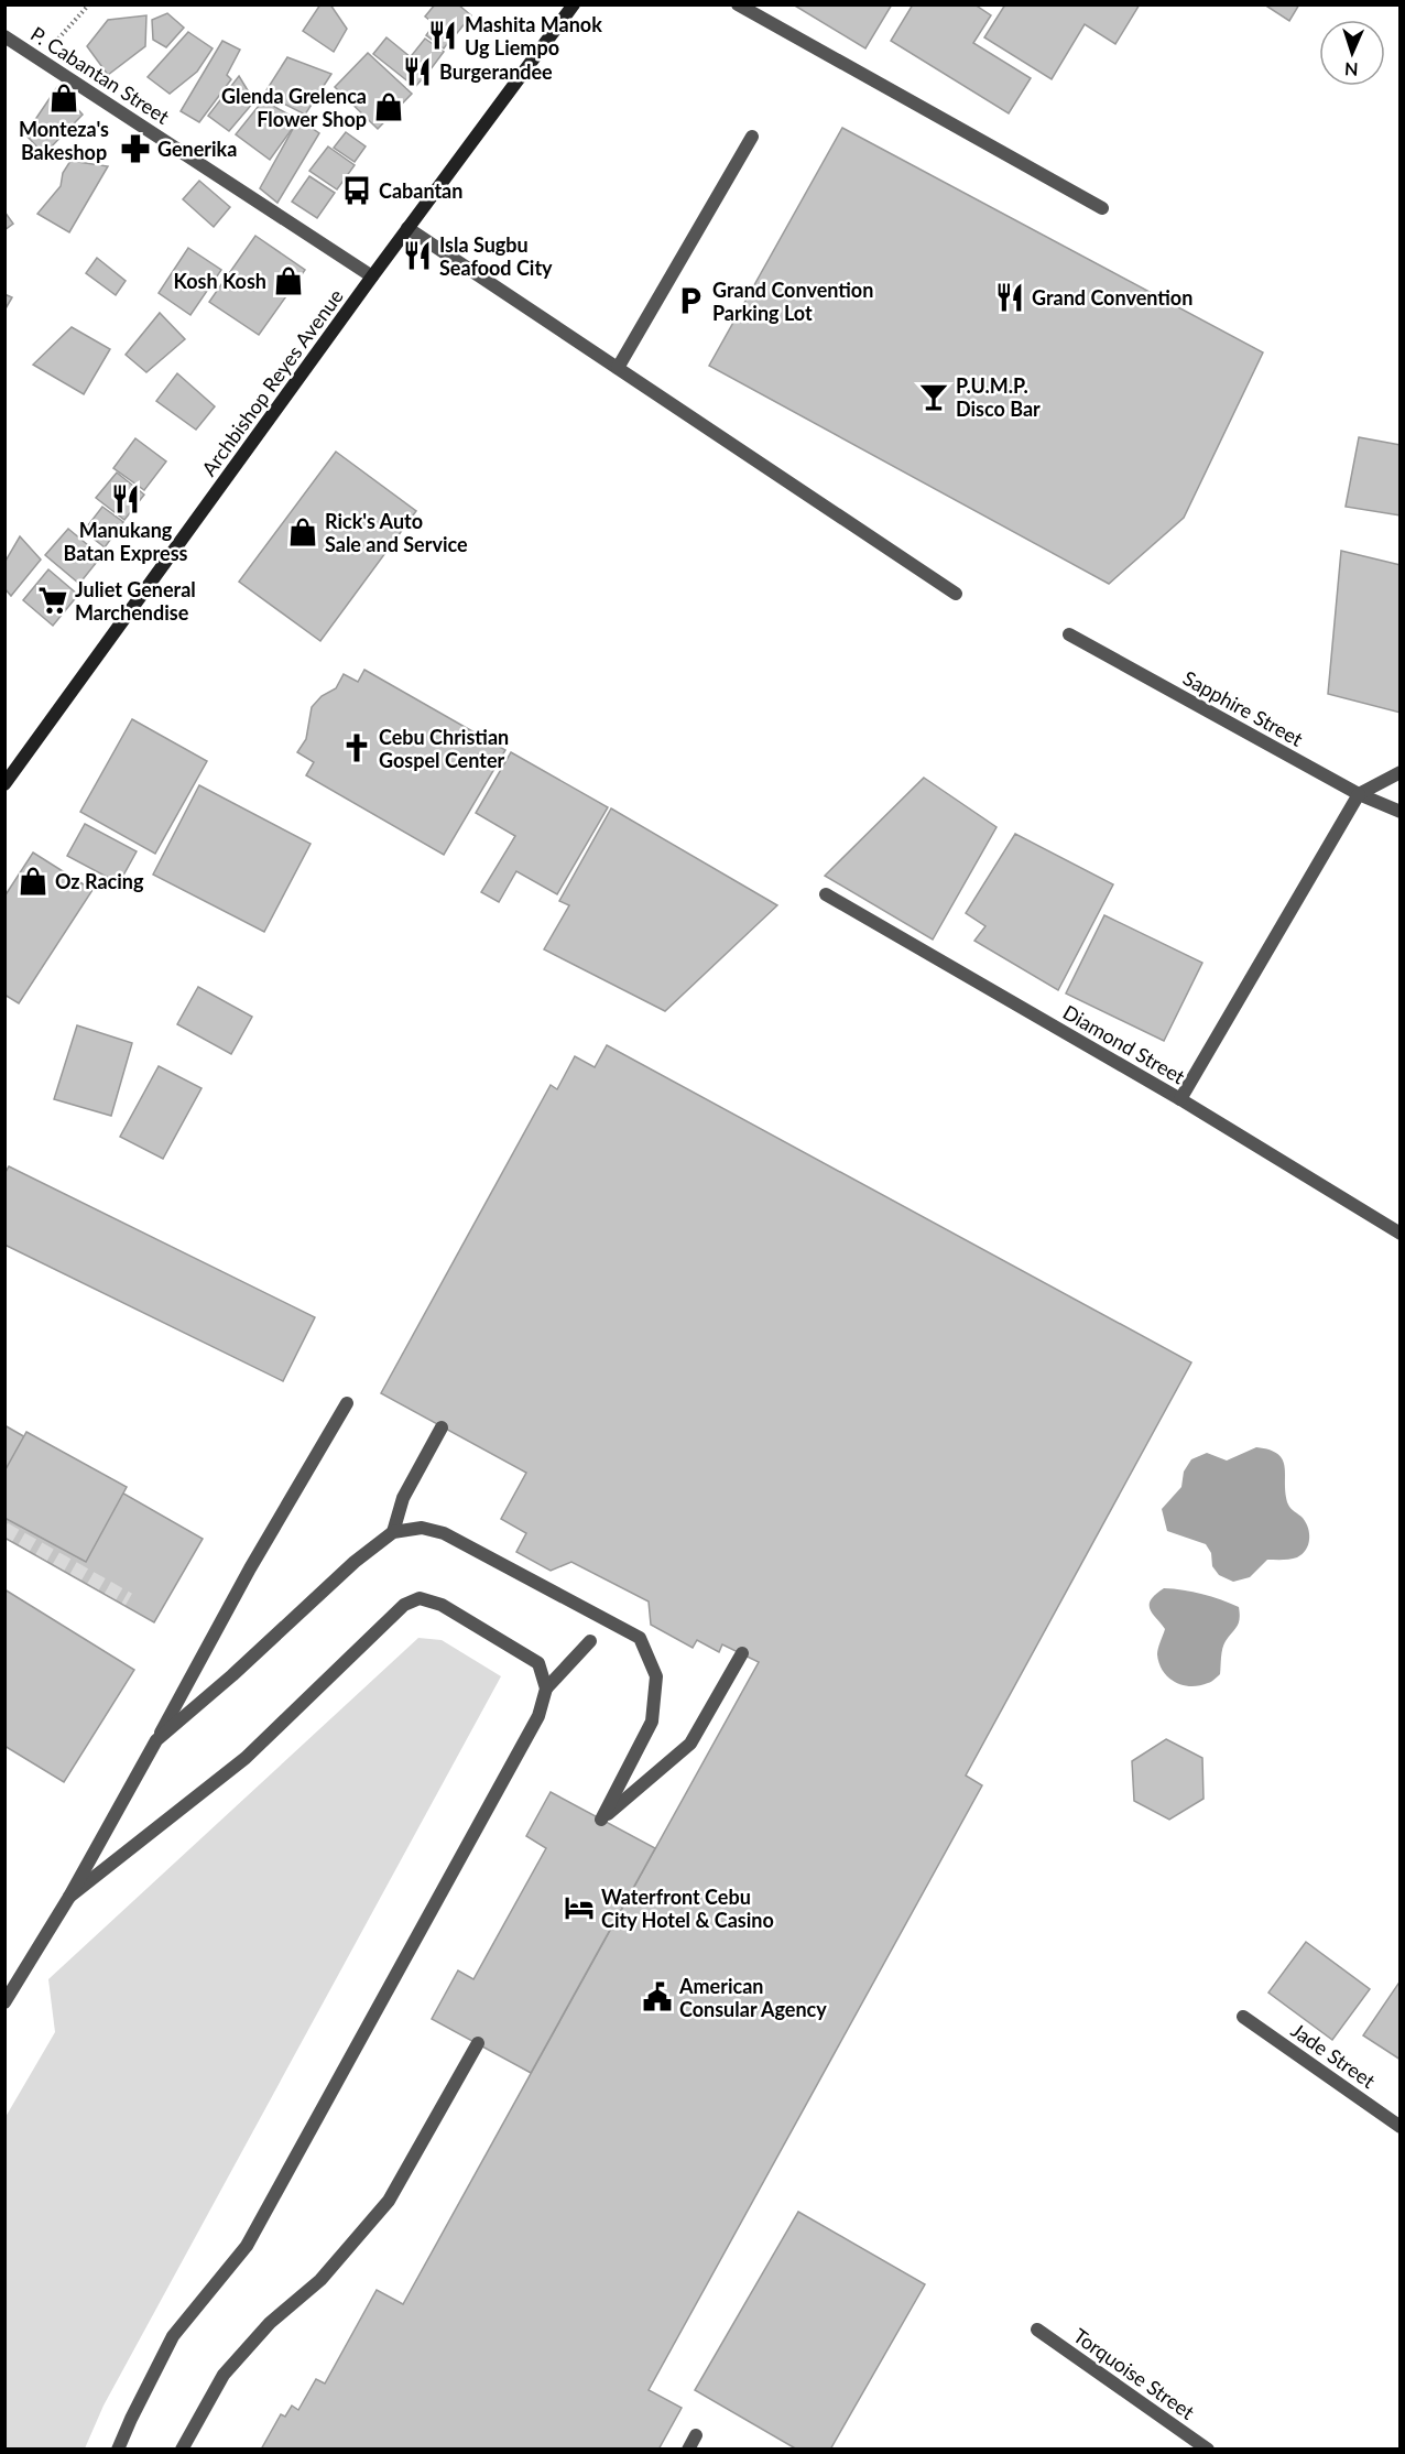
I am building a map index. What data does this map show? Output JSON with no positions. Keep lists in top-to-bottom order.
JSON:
{
  "streets": {
    "main road": ["Archbishop Reyes Avenue"],
    "street": [
      "P. Cabantan Street",
      "Sapphire Street",
      "Diamond Street",
      "Jade Street",
      "Torquoise Street"
    ]
  },
  "crossings": [
    ["P. Cabantan Street", "Archbishop Reyes Avenue"]
  ],
  "places": {
    "restaurant": [
      "Mashita Manok Ug Liempo",
      "Burgerandee",
      "Isla Sugbu Seafood City",
      "Grand Convention",
      "Manukang Batan Express"
    ],
    "shop": [
      "Monteza's Bakeshop",
      "Glenda Grelenca Flower Shop",
      "Kosh Kosh",
      "Rick's Auto Sale and Service",
      "Oz Racing"
    ],
    "pharmacy": ["Generika"],
    "bus stop": ["Cabantan"],
    "parking": ["Grand Convention Parking Lot"],
    "bar": ["P.U.M.P. Disco Bar"],
    "supermarket": ["Juliet General Marchendise"],
    "church": ["Cebu Christian Gospel Center"],
    "hotel": ["Waterfront Cebu City Hotel & Casino"],
    "public building": ["American Consular Agency"]
  },
  "north": "bottom"
}
